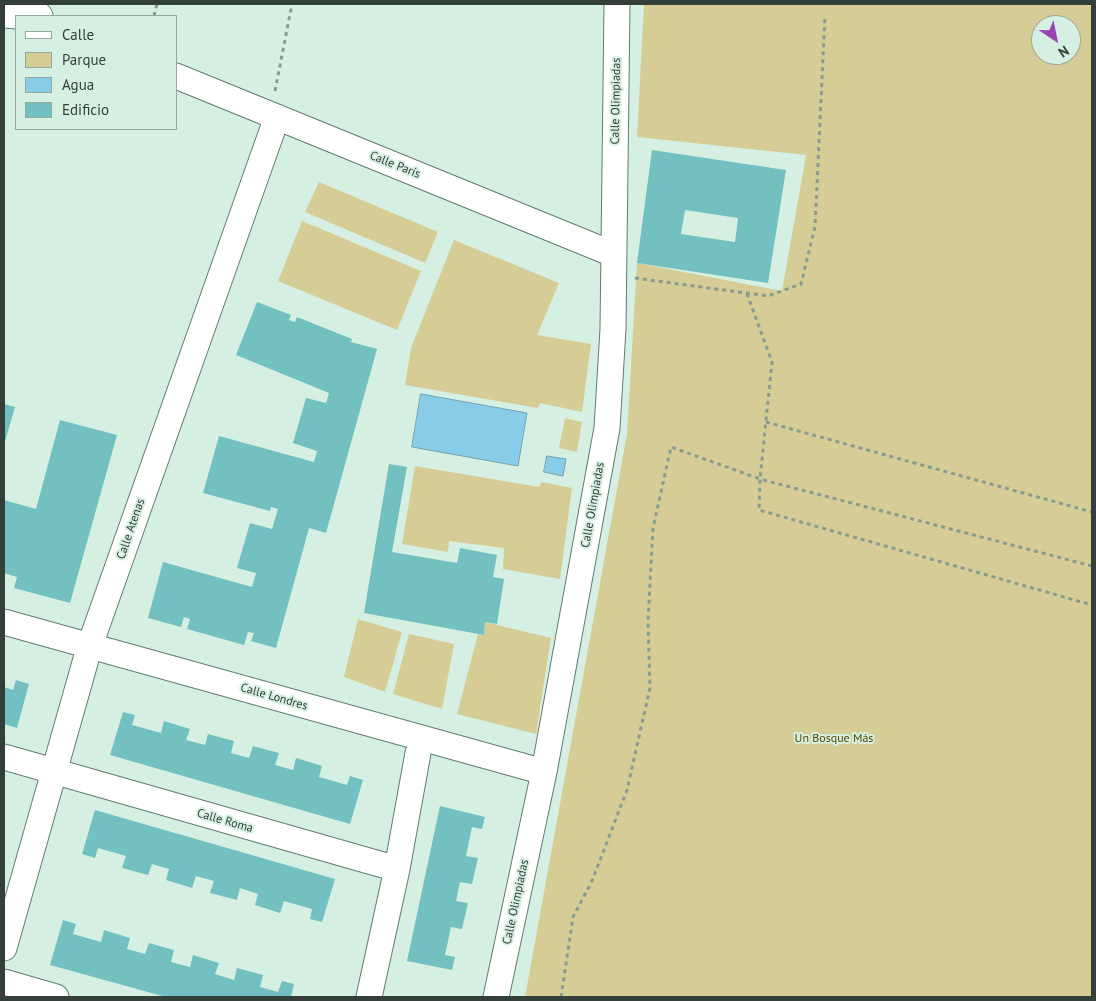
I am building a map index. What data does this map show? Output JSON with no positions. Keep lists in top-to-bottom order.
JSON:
{
  "streets": {
    "street": [
      "Calle Olimpiadas",
      "Calle París",
      "Calle Atenas",
      "Calle Londres",
      "Calle Roma"
    ]
  },
  "crossings": [
    ["Calle Olimpiadas", "Calle París"],
    ["Calle Olimpiadas", "Calle Londres"],
    ["Calle París", "Calle Atenas"],
    ["Calle Atenas", "Calle Londres"],
    ["Calle Atenas", "Calle Roma"]
  ],
  "parks": ["Un Bosque Más"],
  "legend": [
    "Calle",
    "Parque",
    "Agua",
    "Edificio"
  ],
  "north": "bottom right"
}
